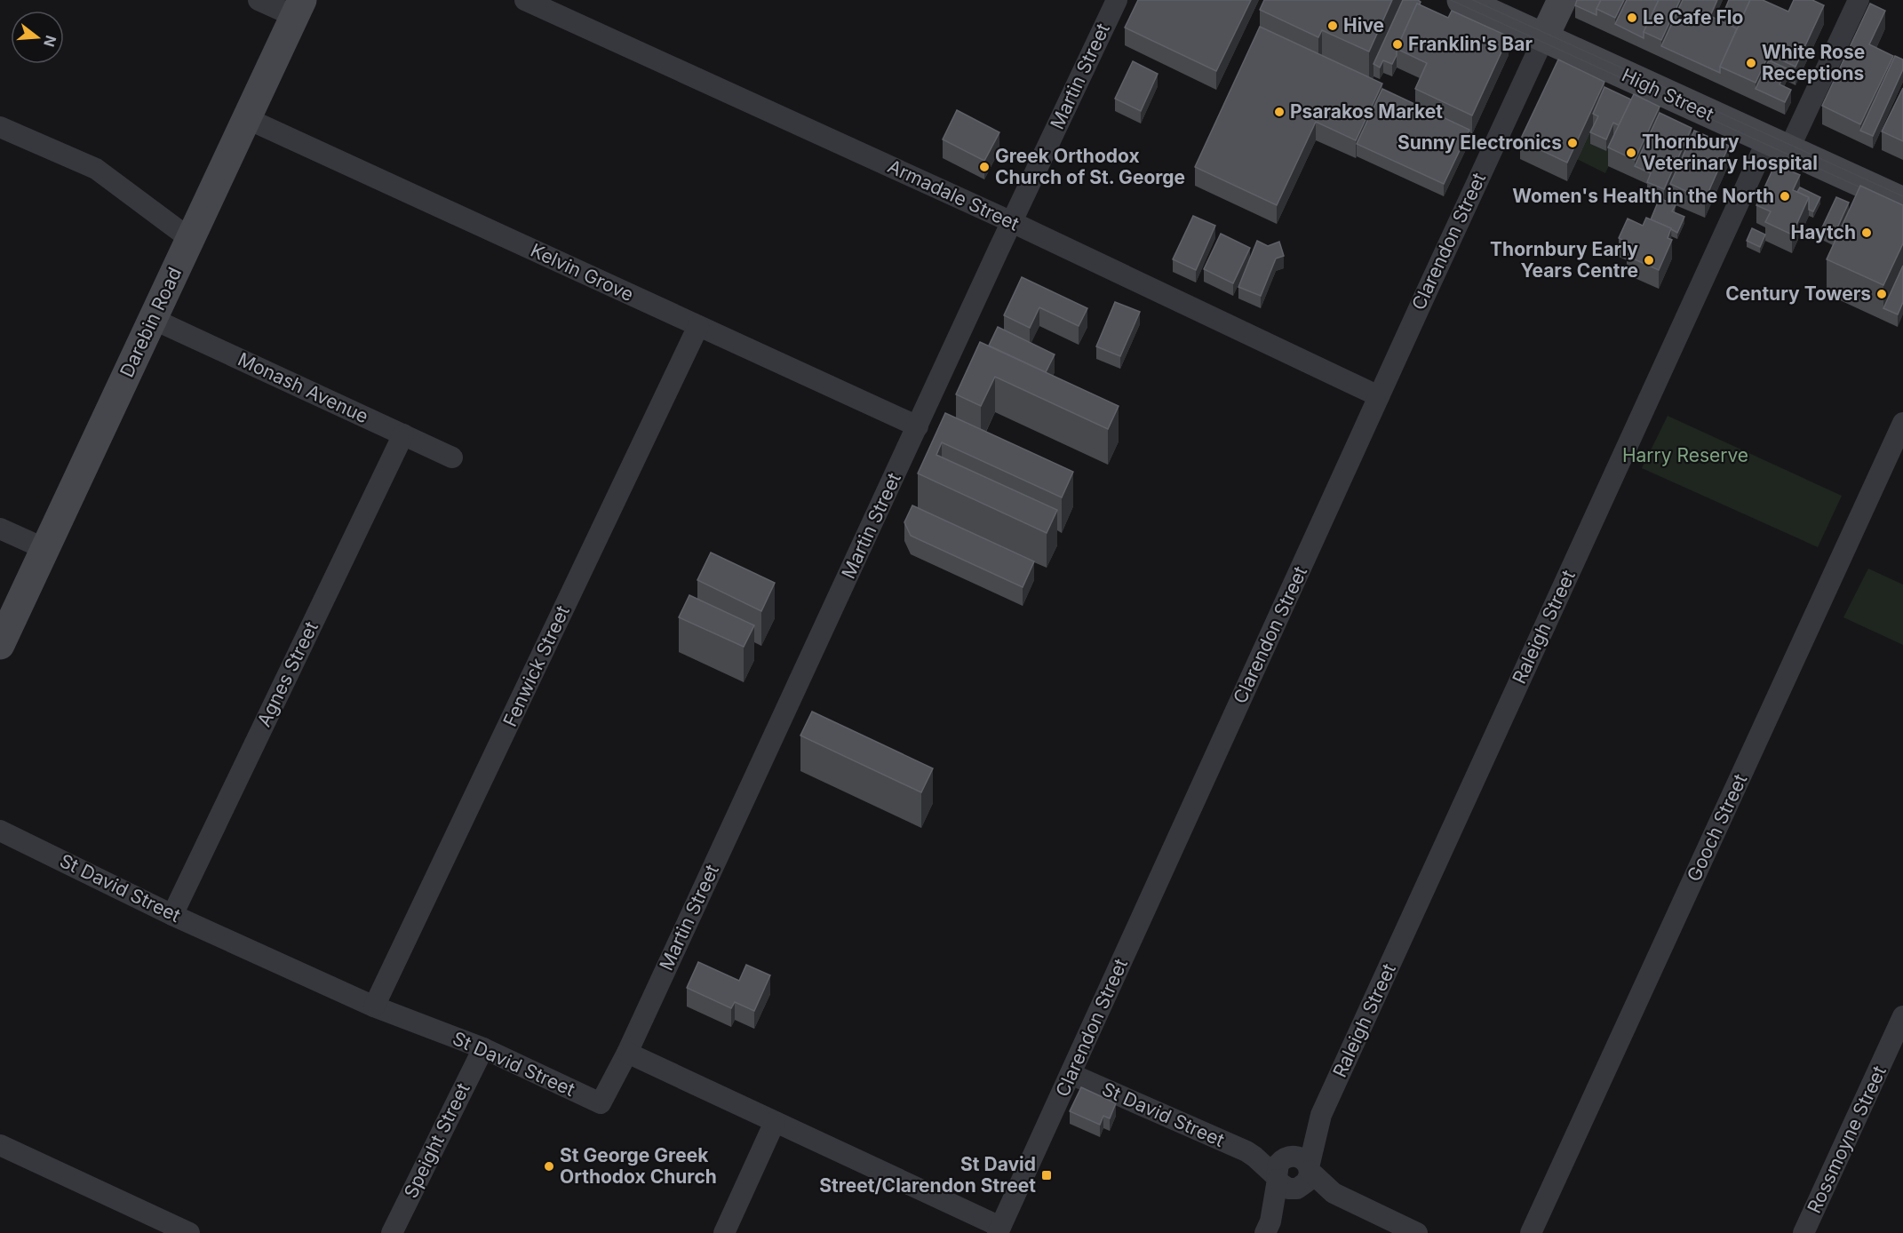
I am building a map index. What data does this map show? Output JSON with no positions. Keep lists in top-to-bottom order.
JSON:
{
  "streets": {
    "main road": ["High Street", "Darebin Road"],
    "street": [
      "Martin Street",
      "Armadale Street",
      "Clarendon Street",
      "Kelvin Grove",
      "Monash Avenue",
      "Raleigh Street",
      "Fenwick Street",
      "Agnes Street",
      "Gooch Street",
      "St David Street",
      "Rossmoyne Street",
      "Speight Street"
    ]
  },
  "crossings": [
    ["Martin Street", "Armadale Street"],
    ["Martin Street", "Kelvin Grove"],
    ["Martin Street", "St David Street"],
    ["High Street", "Clarendon Street"],
    ["High Street", "Raleigh Street"],
    ["Armadale Street", "Clarendon Street"],
    ["Clarendon Street", "St David Street"],
    ["Kelvin Grove", "Darebin Road"],
    ["Kelvin Grove", "Fenwick Street"],
    ["Darebin Road", "Monash Avenue"],
    ["Monash Avenue", "Agnes Street"],
    ["Raleigh Street", "St David Street"],
    ["Fenwick Street", "St David Street"],
    ["Agnes Street", "St David Street"],
    ["St David Street", "Speight Street"]
  ],
  "parks": ["Harry Reserve"],
  "places": {
    "other": [
      "Le Cafe Flo",
      "Hive",
      "Franklin's Bar",
      "White Rose Receptions",
      "Psarakos Market",
      "Sunny Electronics",
      "Thornbury Veterinary Hospital",
      "Greek Orthodox Church of St. George",
      "Women's Health in the North",
      "Haytch",
      "Thornbury Early Years Centre",
      "Century Towers",
      "St George Greek Orthodox Church"
    ],
    "transit": ["St David Street/Clarendon Street"]
  },
  "north": "right"
}
